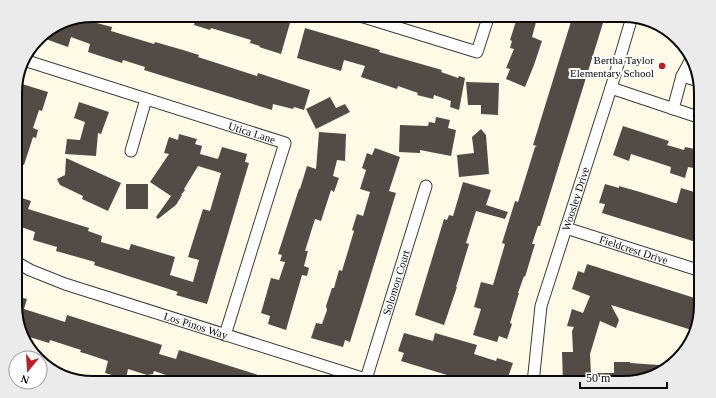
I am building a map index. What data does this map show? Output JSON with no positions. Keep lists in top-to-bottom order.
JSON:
{
  "streets": {
    "street": [
      "Utica Lane",
      "Woosley Drive",
      "Fieldcrest Drive",
      "Solomon Court",
      "Los Pinos Way"
    ]
  },
  "crossings": [
    ["Utica Lane", "Los Pinos Way"],
    ["Woosley Drive", "Fieldcrest Drive"]
  ],
  "places": ["Bertha Taylor Elementary School"],
  "scale_bar": "50 m",
  "north": "bottom"
}
